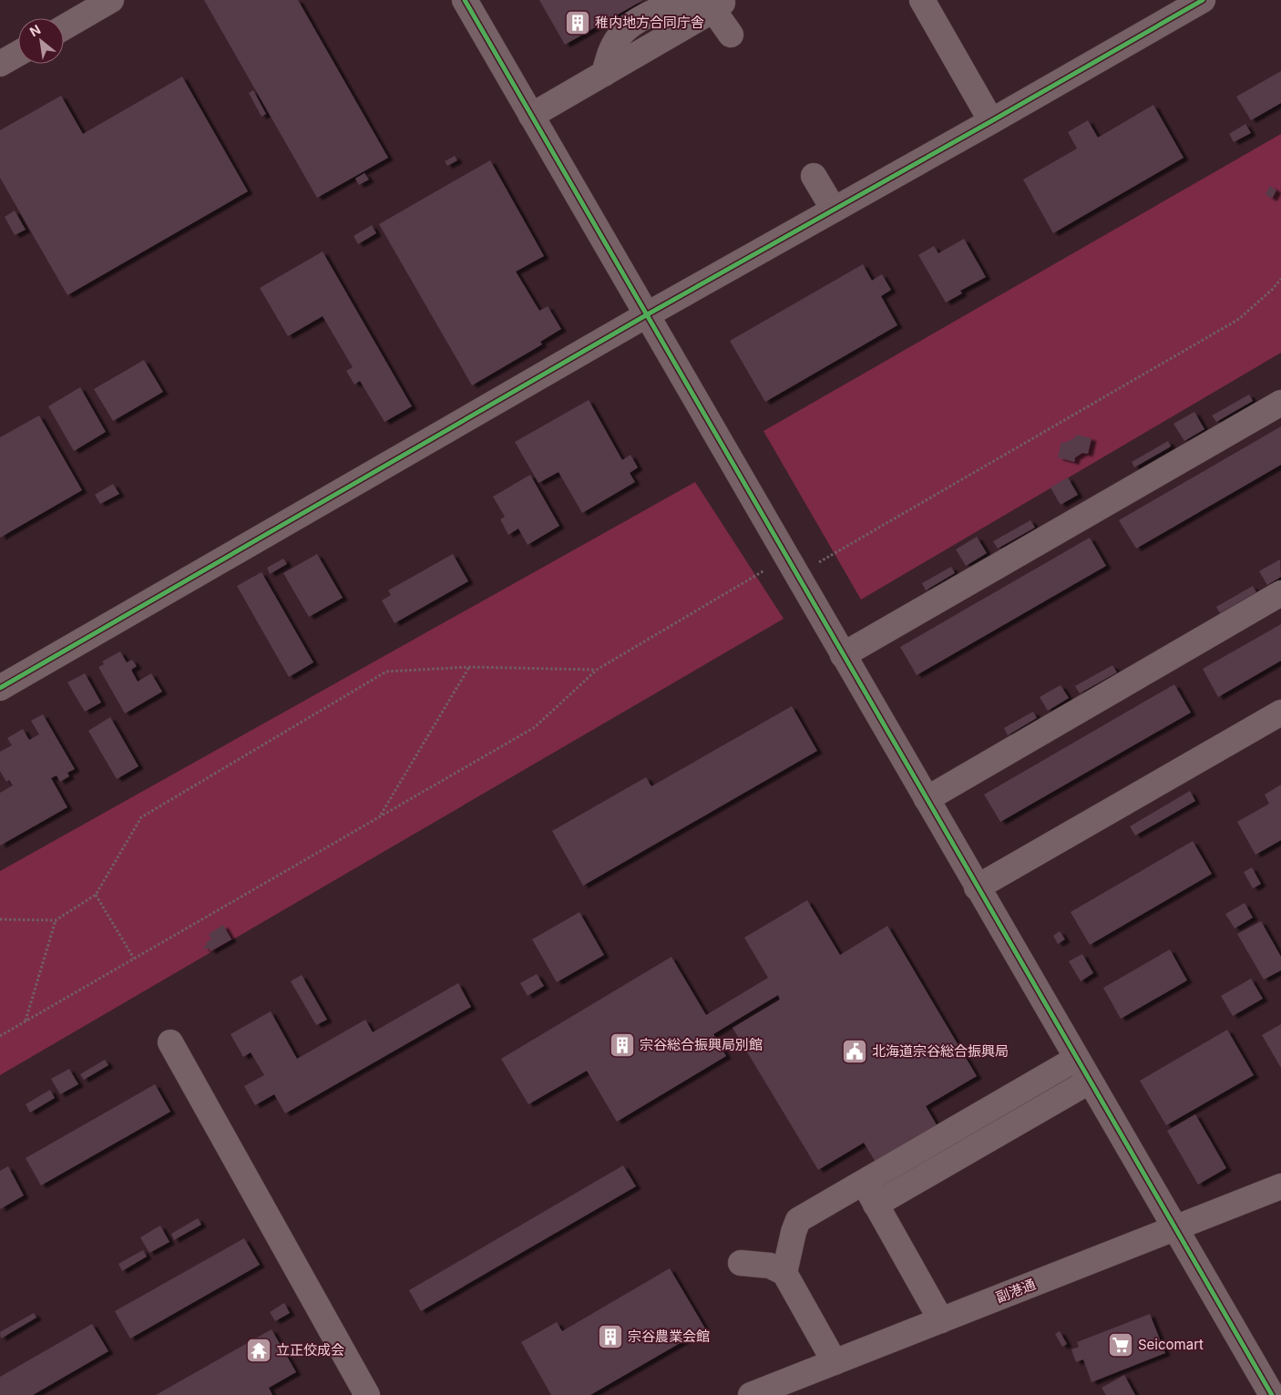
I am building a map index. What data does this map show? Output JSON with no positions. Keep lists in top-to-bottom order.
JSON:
{
  "streets": {
    "street": ["副港通"]
  },
  "places": {
    "building": ["稚内地方合同庁舎", "宗谷総合振興局別館", "宗谷農業会館"],
    "public building": ["北海道宗谷総合振興局"],
    "supermarket": ["Seicomart"],
    "temple": ["立正佼成会"]
  },
  "north": "top left"
}
